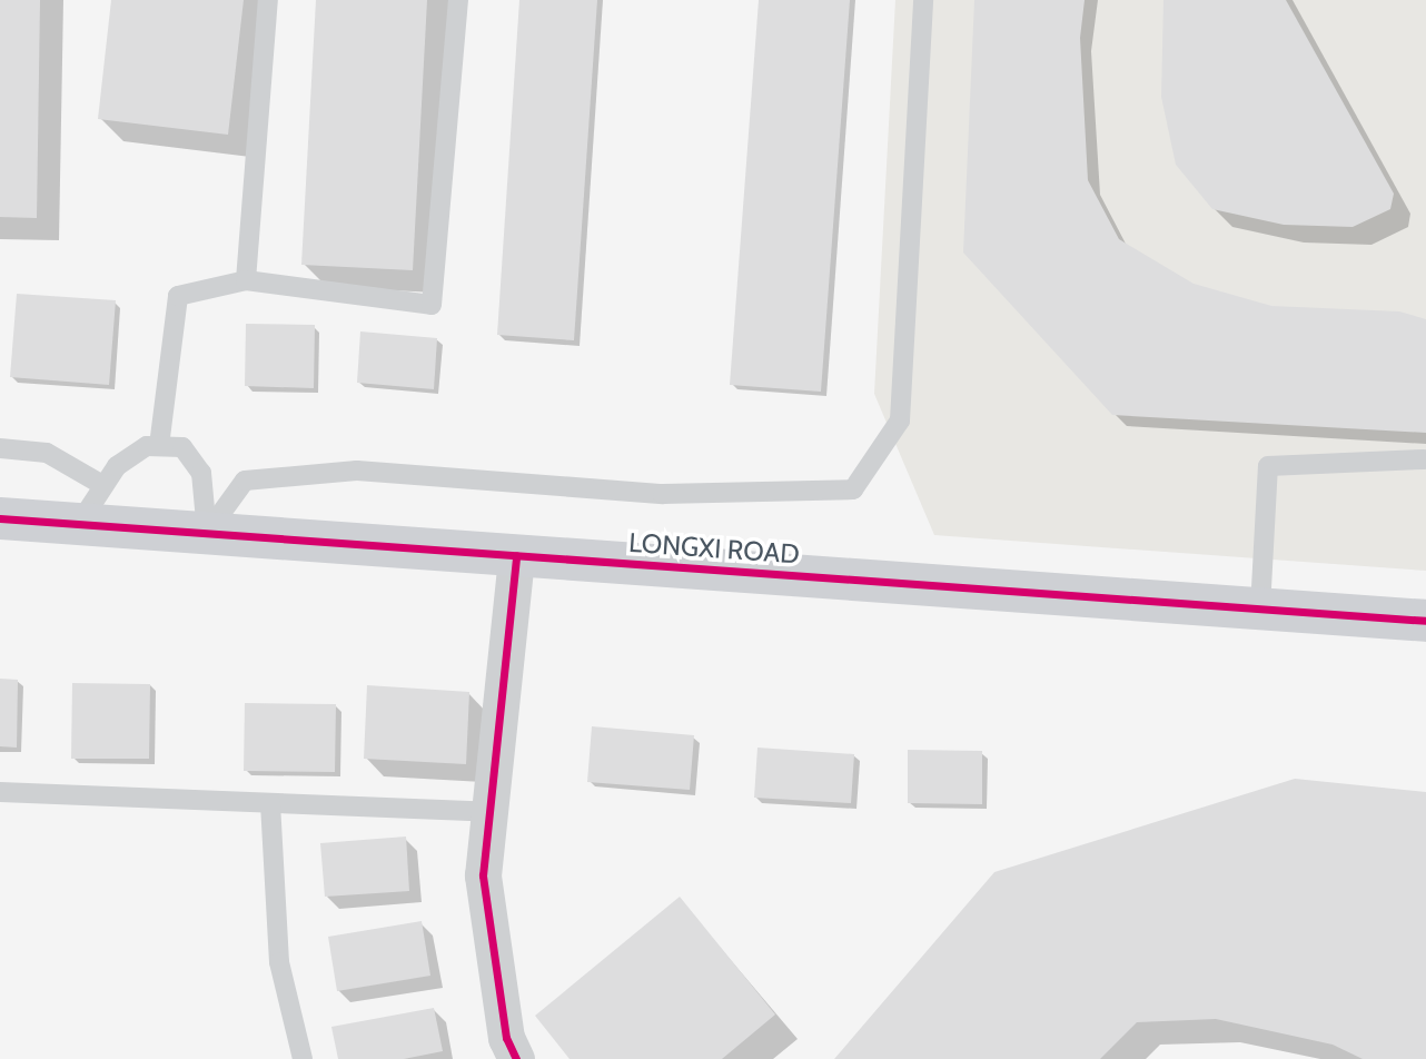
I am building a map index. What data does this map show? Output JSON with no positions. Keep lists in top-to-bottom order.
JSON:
{
  "streets": {
    "street": ["LONGXI ROAD"]
  }
}
